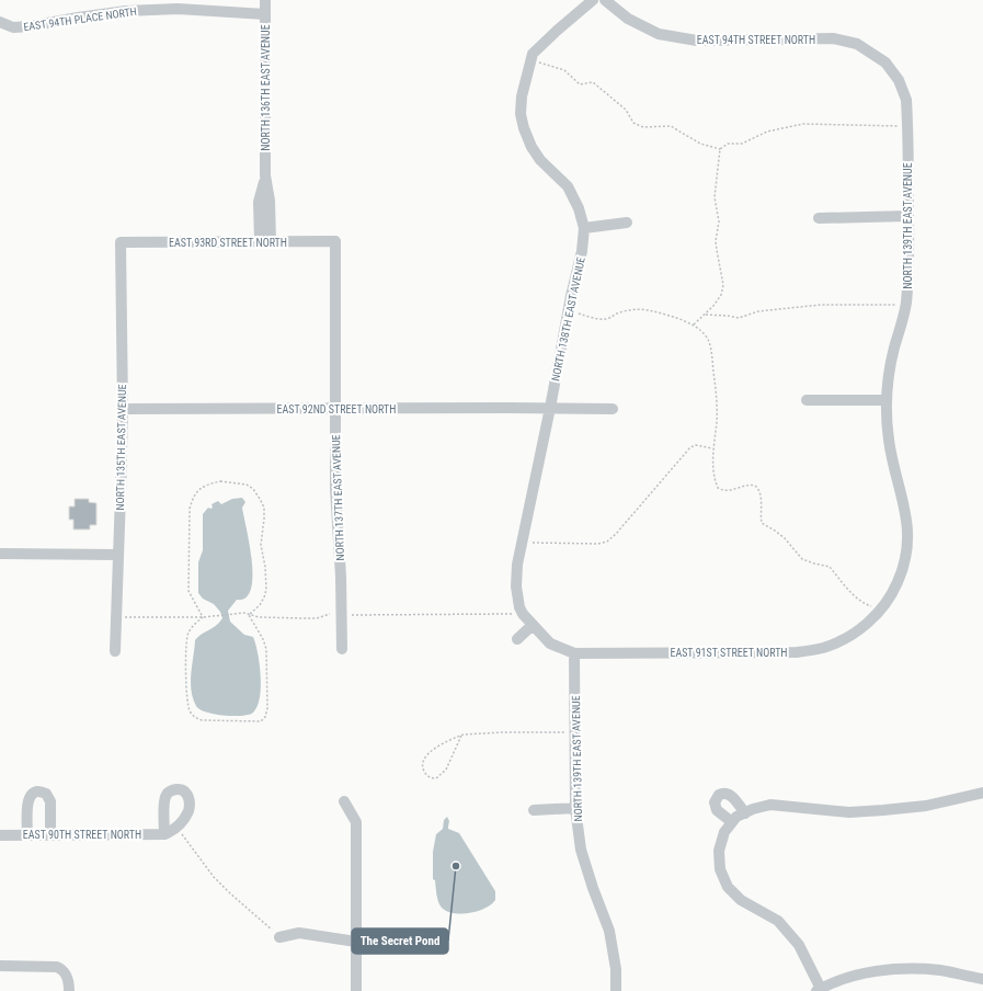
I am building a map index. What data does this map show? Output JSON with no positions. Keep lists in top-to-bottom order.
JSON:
{
  "streets": {
    "street": [
      "EAST 94TH PLACE NORTH",
      "EAST 94TH STREET NORTH",
      "NORTH 136TH EAST AVENUE",
      "NORTH 139TH EAST AVENUE",
      "EAST 93RD STREET NORTH",
      "NORTH 138TH EAST AVENUE",
      "EAST 92ND STREET NORTH",
      "NORTH 135TH EAST AVENUE",
      "NORTH 137TH EAST AVENUE",
      "EAST 91ST STREET NORTH",
      "EAST 90TH STREET NORTH"
    ]
  },
  "crossings": [
    ["EAST 94TH PLACE NORTH", "NORTH 136TH EAST AVENUE"],
    ["EAST 94TH STREET NORTH", "NORTH 139TH EAST AVENUE"],
    ["NORTH 136TH EAST AVENUE", "EAST 93RD STREET NORTH"],
    ["NORTH 139TH EAST AVENUE", "NORTH 138TH EAST AVENUE"],
    ["NORTH 139TH EAST AVENUE", "EAST 91ST STREET NORTH"],
    ["EAST 93RD STREET NORTH", "NORTH 135TH EAST AVENUE"],
    ["EAST 93RD STREET NORTH", "NORTH 137TH EAST AVENUE"],
    ["NORTH 138TH EAST AVENUE", "EAST 92ND STREET NORTH"],
    ["NORTH 138TH EAST AVENUE", "EAST 91ST STREET NORTH"],
    ["EAST 92ND STREET NORTH", "NORTH 135TH EAST AVENUE"],
    ["EAST 92ND STREET NORTH", "NORTH 137TH EAST AVENUE"]
  ],
  "places": ["The Secret Pond"]
}
